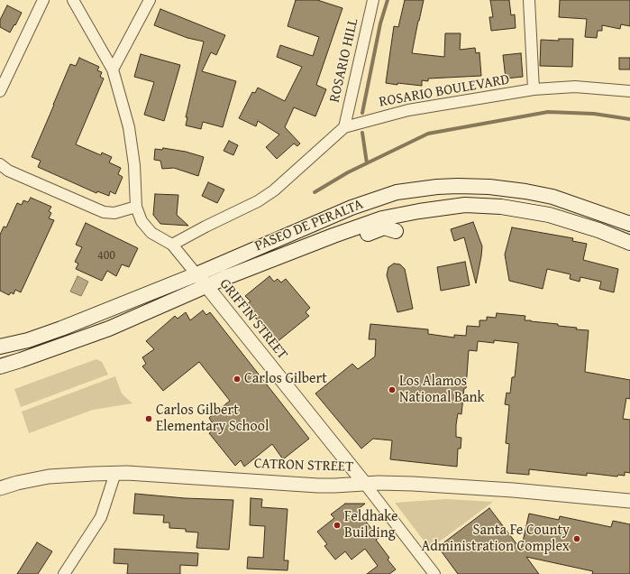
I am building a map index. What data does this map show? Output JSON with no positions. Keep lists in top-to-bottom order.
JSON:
{
  "streets": {
    "main road": ["PASEO DE PERALTA"],
    "street": [
      "ROSARIO HILL",
      "ROSARIO BOULEVARD",
      "GRIFFIN STREET",
      "CATRON STREET"
    ]
  },
  "crossings": [
    ["ROSARIO HILL", "ROSARIO BOULEVARD"],
    ["ROSARIO BOULEVARD", "GRIFFIN STREET"],
    ["PASEO DE PERALTA", "GRIFFIN STREET"],
    ["GRIFFIN STREET", "CATRON STREET"]
  ],
  "places": [
    "Carlos Gilbert",
    "Los Alamos National Bank",
    "Carlos Gilbert Elementary School",
    "Feldhake Building",
    "Santa Fe County Administration Complex"
  ],
  "house_numbers": ["400"]
}
